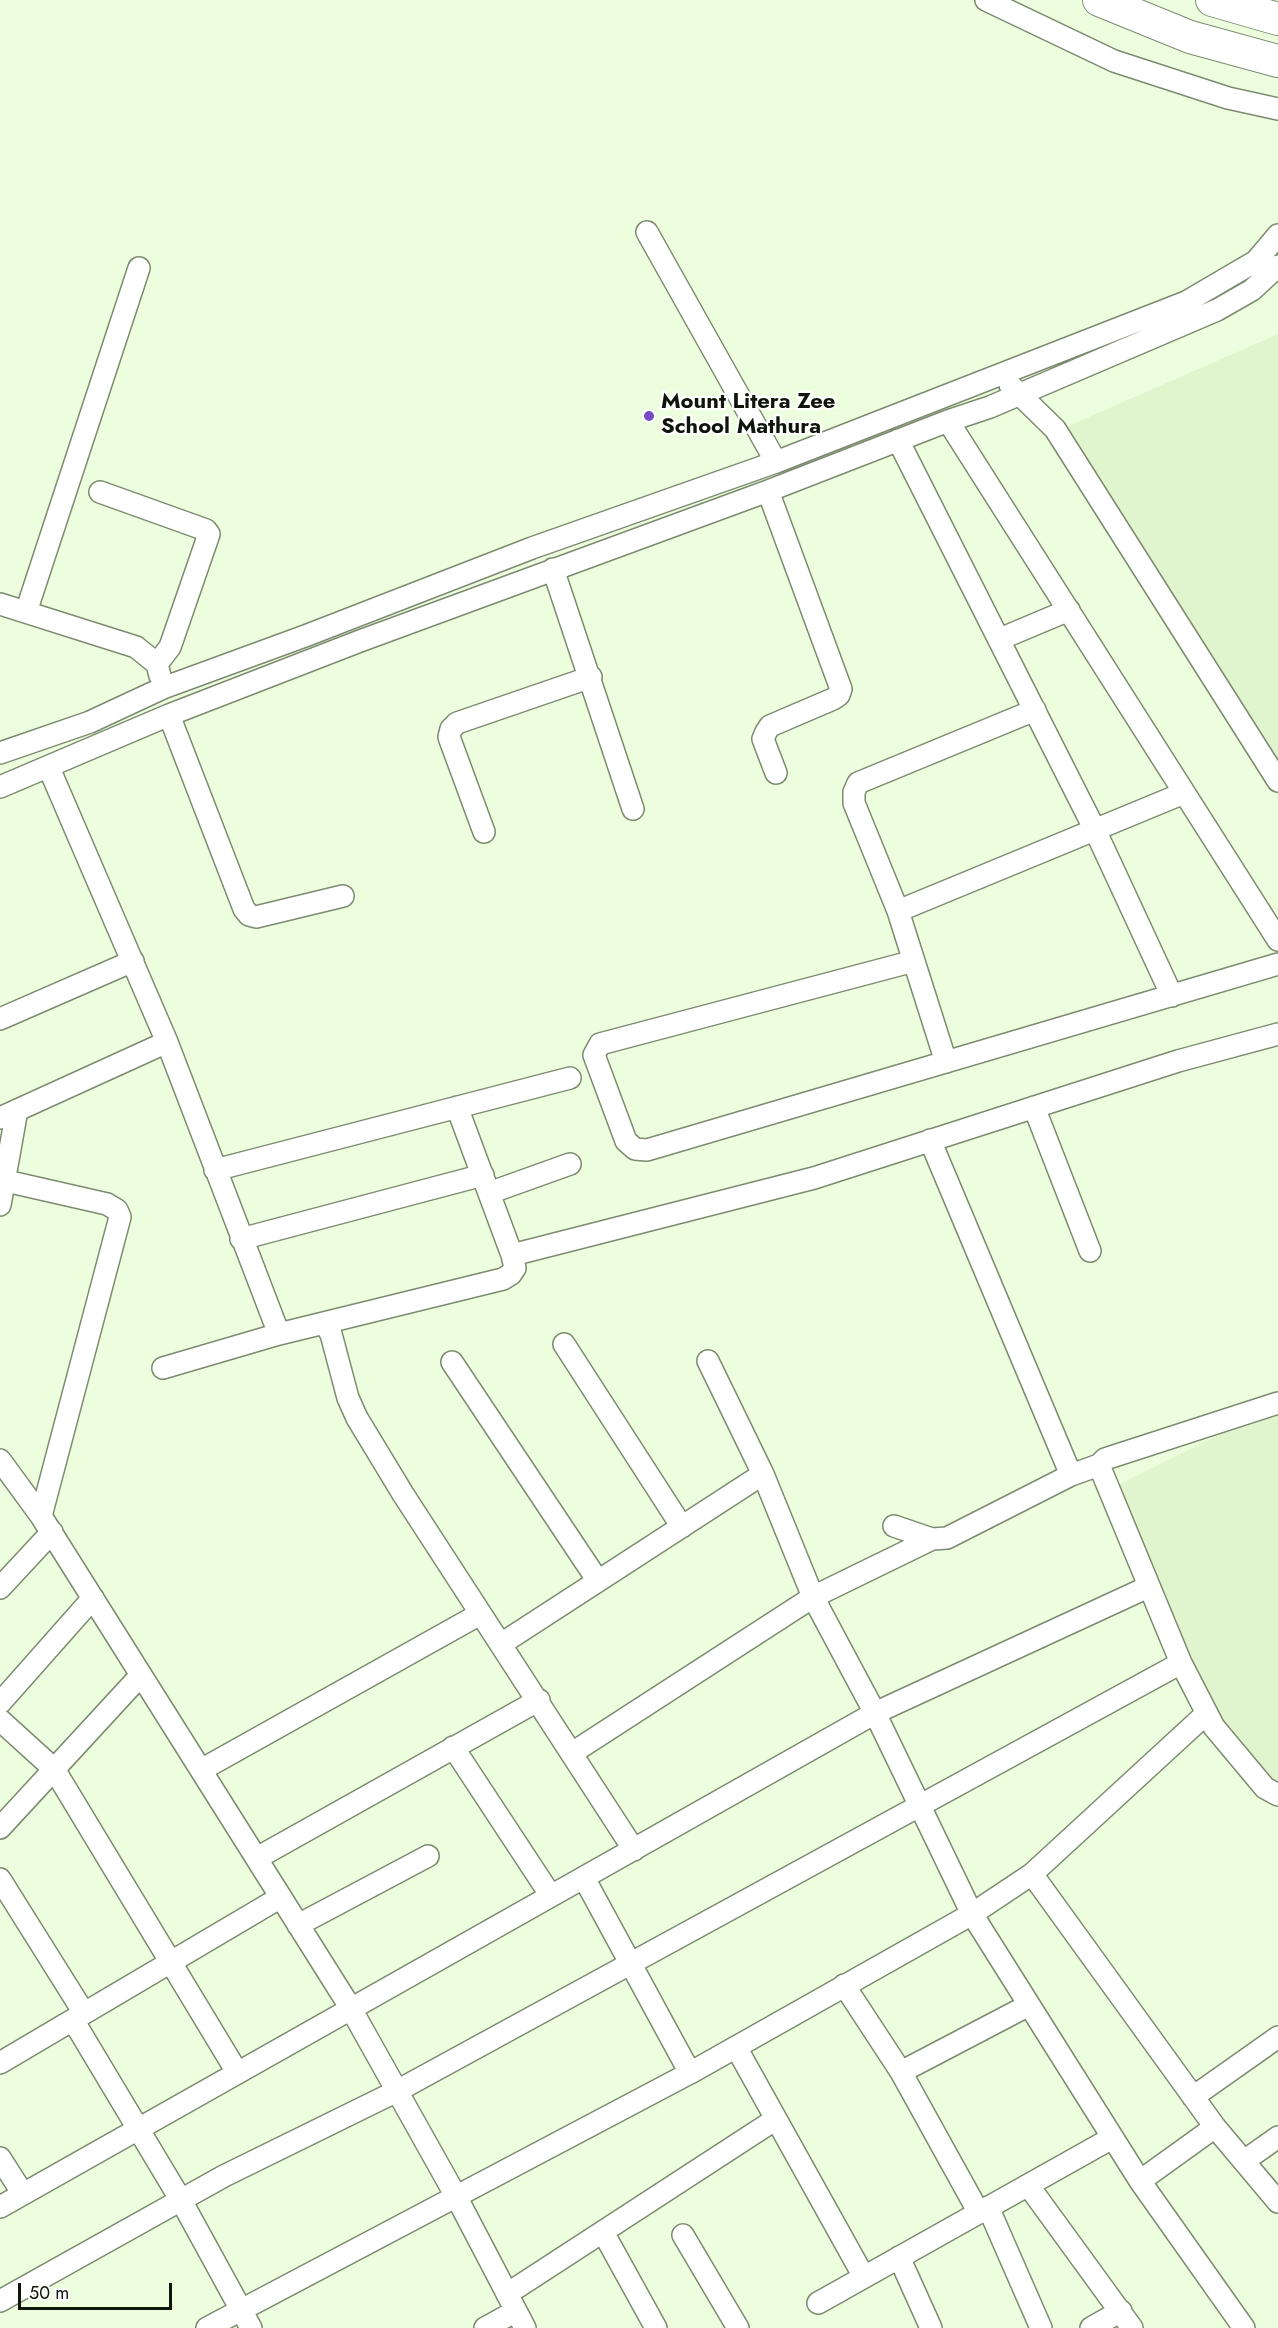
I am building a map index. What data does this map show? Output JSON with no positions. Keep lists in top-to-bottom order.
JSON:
{
  "places": ["Mount Litera Zee School Mathura"],
  "scale_bar": "50 m"
}
